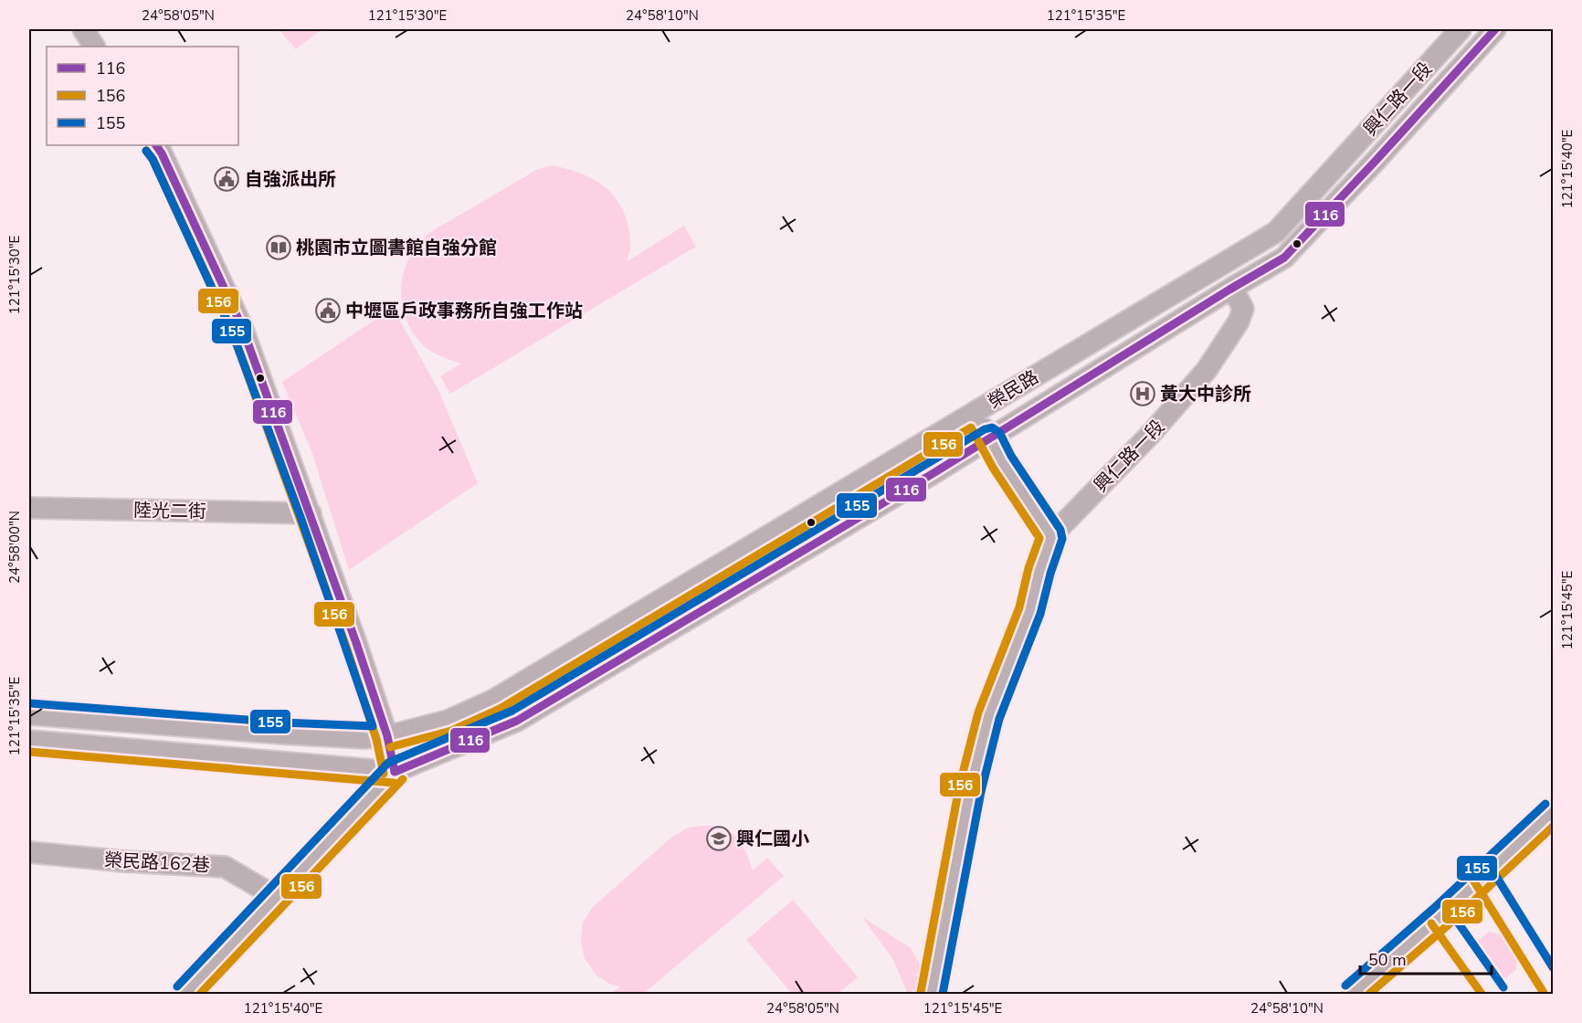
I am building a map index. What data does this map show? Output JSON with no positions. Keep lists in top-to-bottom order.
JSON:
{
  "streets": {
    "street": [
      "興仁路一段",
      "榮民路",
      "陸光二街",
      "榮民路162巷"
    ]
  },
  "crossings": [
    ["興仁路一段", "榮民路"],
    ["榮民路", "榮民路162巷"]
  ],
  "places": {
    "public building": ["自強派出所", "中壢區戶政事務所自強工作站"],
    "library": ["桃園市立圖書館自強分館"],
    "hospital": ["黃大中診所"],
    "school or university": ["興仁國小"]
  },
  "lines": ["transit line 116", "transit line 156", "transit line 155"],
  "legend": ["116", "156", "155"],
  "scale_bar": "50 m",
  "coordinates": [
    "24°58'05\"N",
    "121°15'30\"E",
    "24°58'10\"N",
    "121°15'35\"E",
    "121°15'40\"E",
    "24°58'00\"N",
    "121°15'45\"E"
  ]
}
